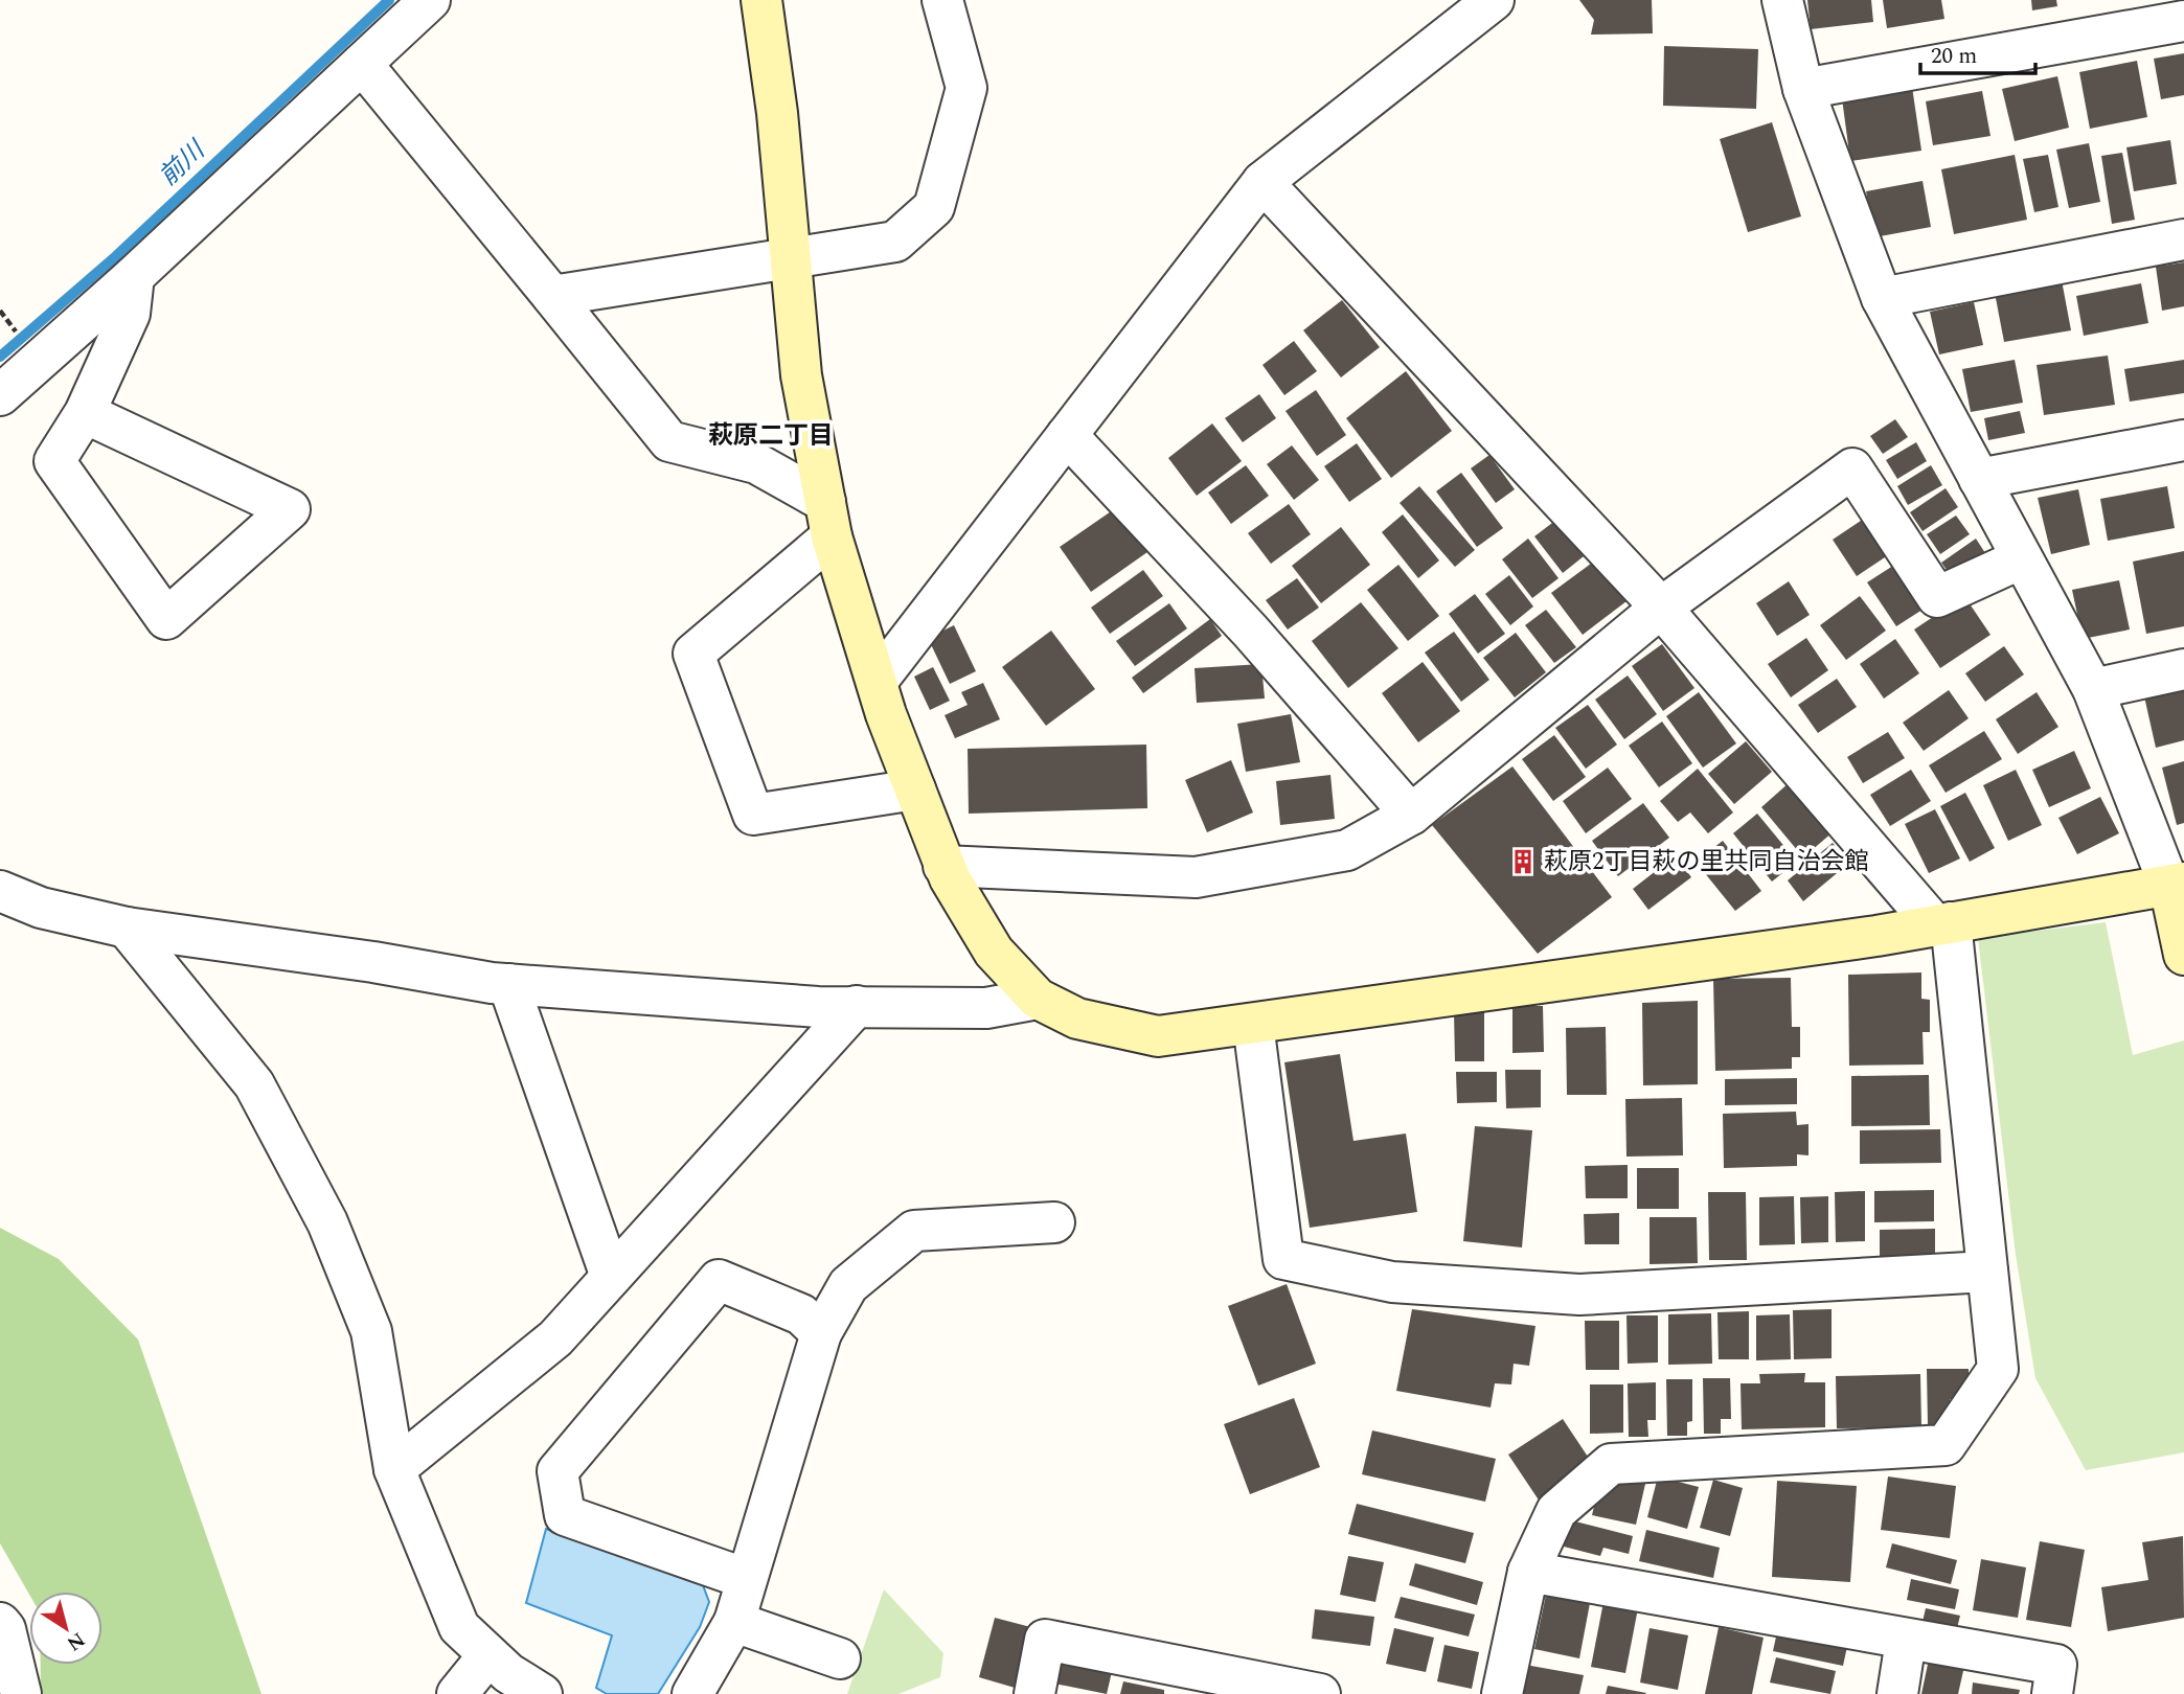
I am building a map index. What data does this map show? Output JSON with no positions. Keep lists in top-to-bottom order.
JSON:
{
  "districts": ["萩原二丁目"],
  "water": ["前川"],
  "places": {
    "building": ["萩原2丁目萩の里共同自治会館"]
  },
  "scale_bar": "20 m",
  "north": "bottom right"
}
